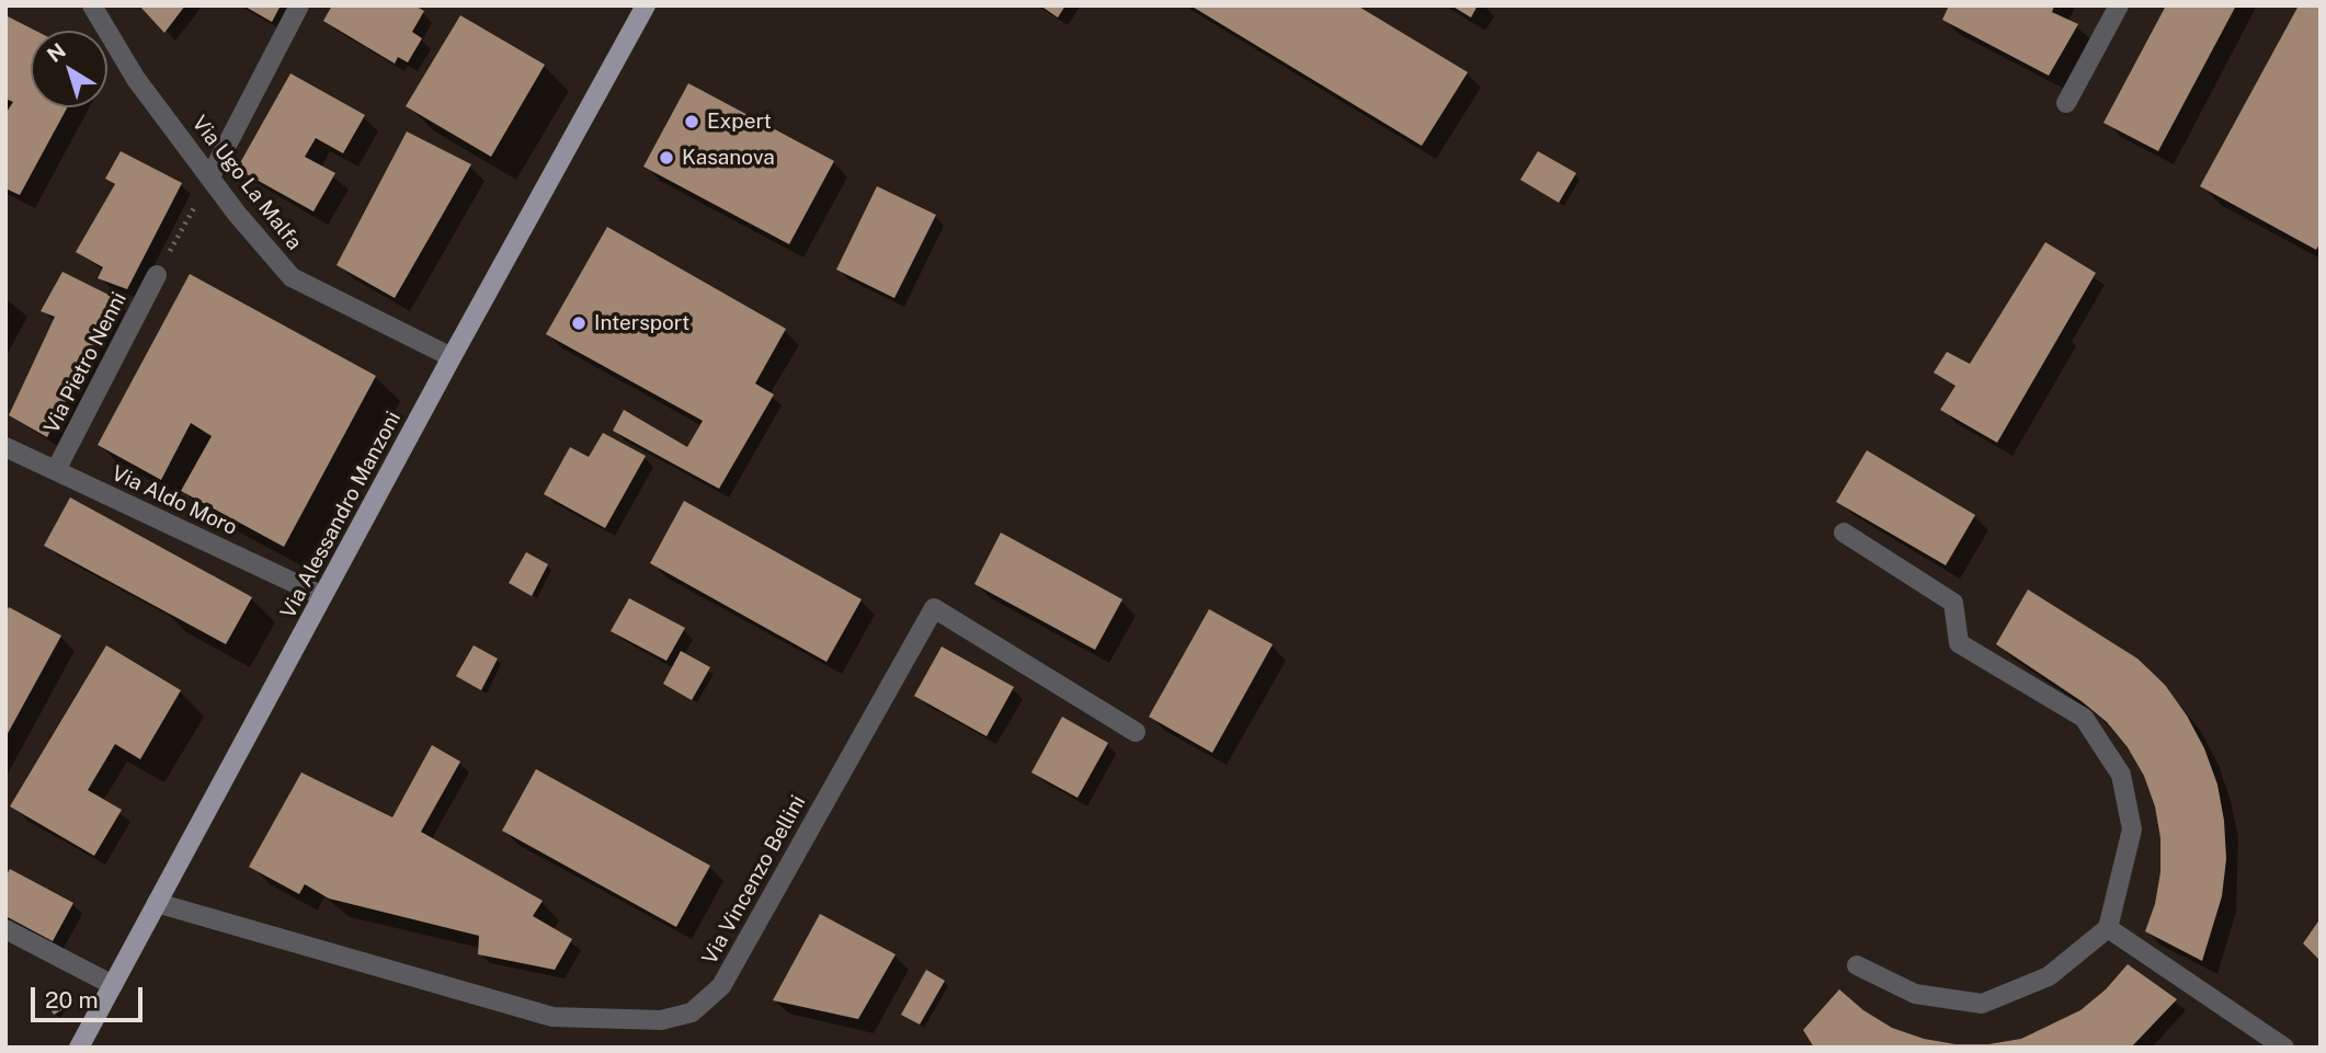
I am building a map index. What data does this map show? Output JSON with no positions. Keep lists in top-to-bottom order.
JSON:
{
  "streets": {
    "main road": ["Via Alessandro Manzoni"],
    "street": [
      "Via Ugo La Malfa",
      "Via Pietro Nenni",
      "Via Aldo Moro",
      "Via Vincenzo Bellini"
    ]
  },
  "crossings": [
    ["Via Ugo La Malfa", "Via Alessandro Manzoni"],
    ["Via Pietro Nenni", "Via Aldo Moro"],
    ["Via Aldo Moro", "Via Alessandro Manzoni"],
    ["Via Alessandro Manzoni", "Via Vincenzo Bellini"]
  ],
  "places": ["Expert", "Kasanova", "Intersport"],
  "scale_bar": "20 m",
  "north": "top left"
}
